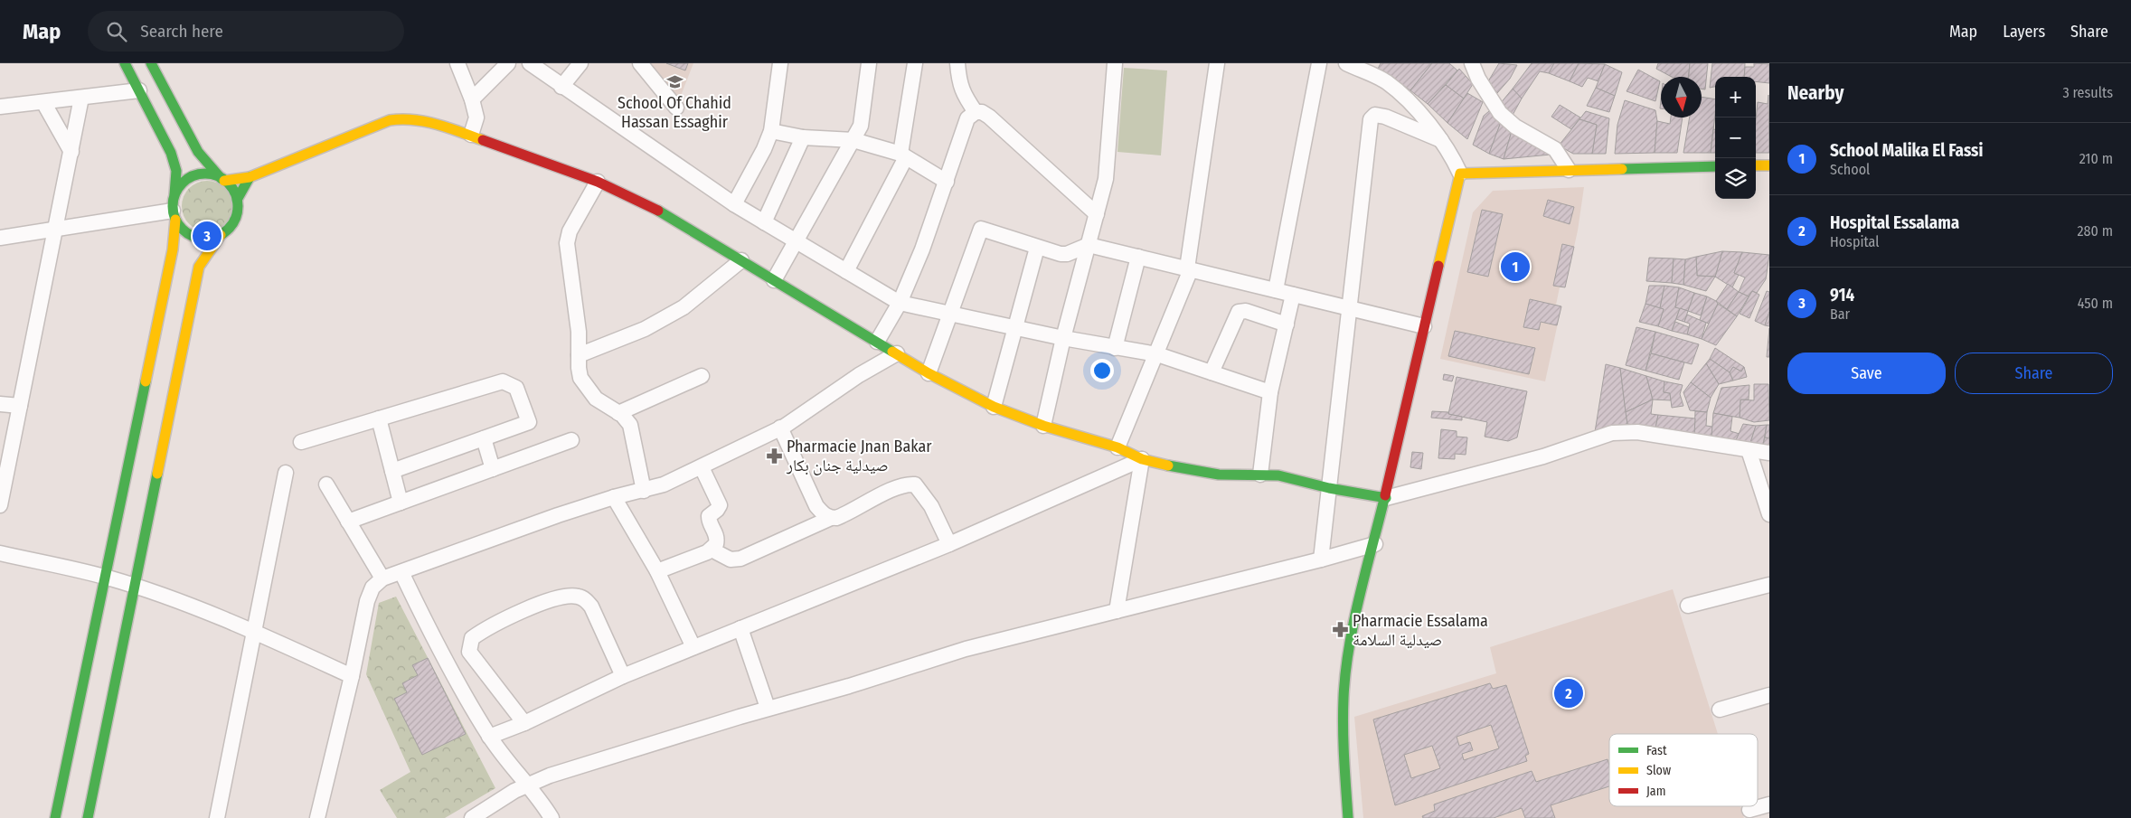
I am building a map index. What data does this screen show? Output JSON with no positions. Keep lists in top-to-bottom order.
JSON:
{
  "places": {
    "school or university": ["School Of Chahid Hassan Essaghir"],
    "pharmacy": ["Pharmacie Jnan Bakar صيدلية جنان بكار", "Pharmacie Essalama صيدلية السلامة"]
  },
  "legend": ["Fast", "Slow", "Jam"],
  "north": "bottom",
  "page": {
    "header": "Map",
    "search": "Search here",
    "nav": ["Map", "Layers", "Share"],
    "heading": ["Nearby", "3 results"],
    "map_buttons": ["+", "−"],
    "list": [
      {
        "mark": "1",
        "name": "School Malika El Fassi",
        "note": "School",
        "value": "210 m"
      },
      {
        "mark": "2",
        "name": "Hospital Essalama",
        "note": "Hospital",
        "value": "280 m"
      },
      {
        "mark": "3",
        "name": "914",
        "note": "Bar",
        "value": "450 m"
      }
    ],
    "pins": ["3", "1", "2"],
    "buttons": ["Save", "Share"]
  }
}
